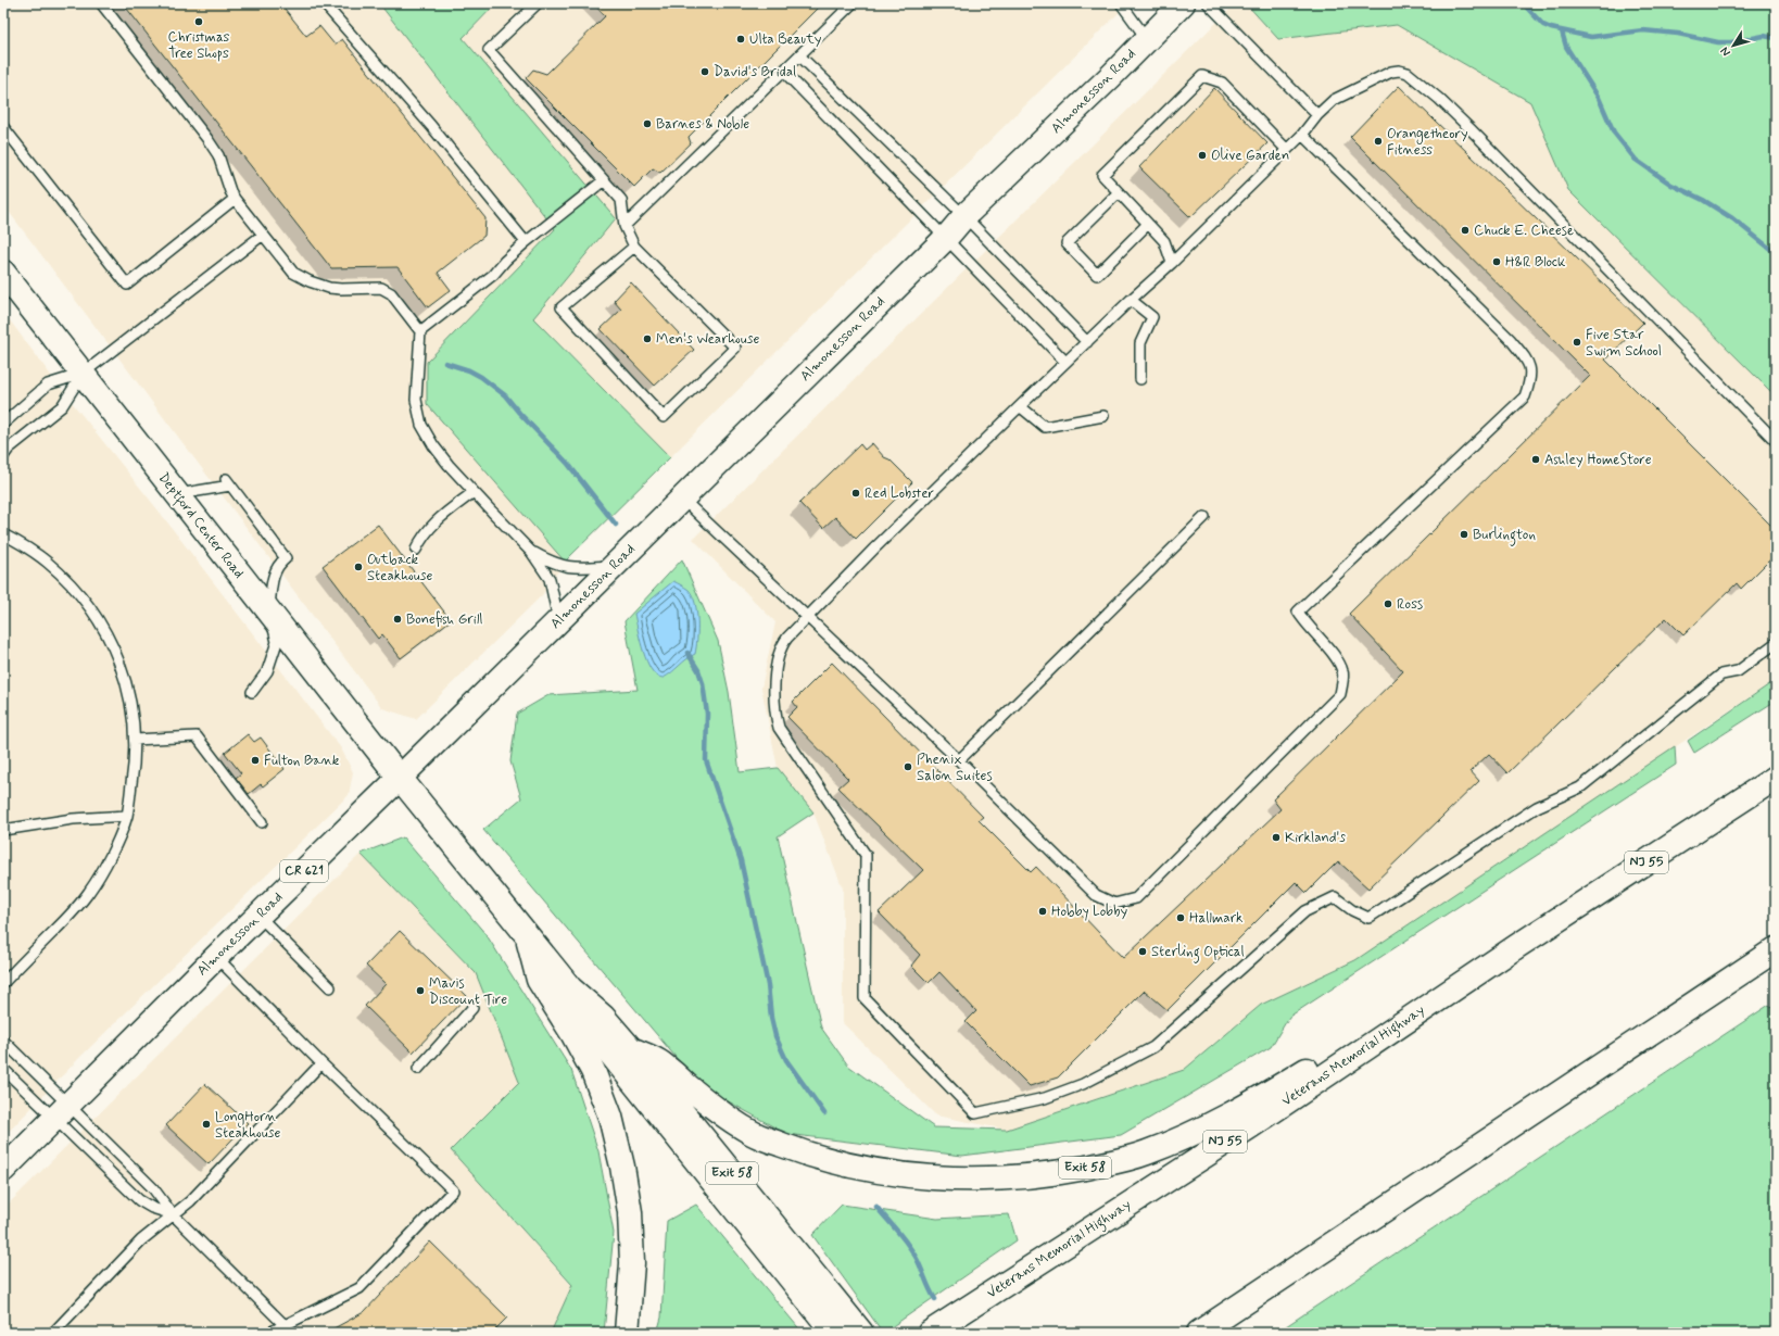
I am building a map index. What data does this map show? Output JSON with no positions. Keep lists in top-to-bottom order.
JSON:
{
  "streets": {
    "main road": [
      "Almonesson Road",
      "Deptford Center Road",
      "NJ 55",
      "CR 621",
      "Veterans Memorial Highway",
      "Exit 58"
    ]
  },
  "crossings": [
    ["Almonesson Road", "Deptford Center Road"],
    ["Deptford Center Road", "Exit 58"],
    ["Veterans Memorial Highway", "Exit 58"]
  ],
  "places": [
    "Christmas Tree Shops",
    "Ulta Beauty",
    "David's Bridal",
    "Barnes & Noble",
    "Orangetheory Fitness",
    "Olive Garden",
    "Chuck E. Cheese",
    "H&R Block",
    "Men's Wearhouse",
    "Five Star Swim School",
    "Ashley HomeStore",
    "Red Lobster",
    "Burlington",
    "Outback Steakhouse",
    "Ross",
    "Bonefish Grill",
    "Fulton Bank",
    "Phenix Salon Suites",
    "Kirkland's",
    "Hobby Lobby",
    "Hallmark",
    "Sterling Optical",
    "Mavis Discount Tire",
    "LongHorn Steakhouse"
  ],
  "north": "bottom left"
}
